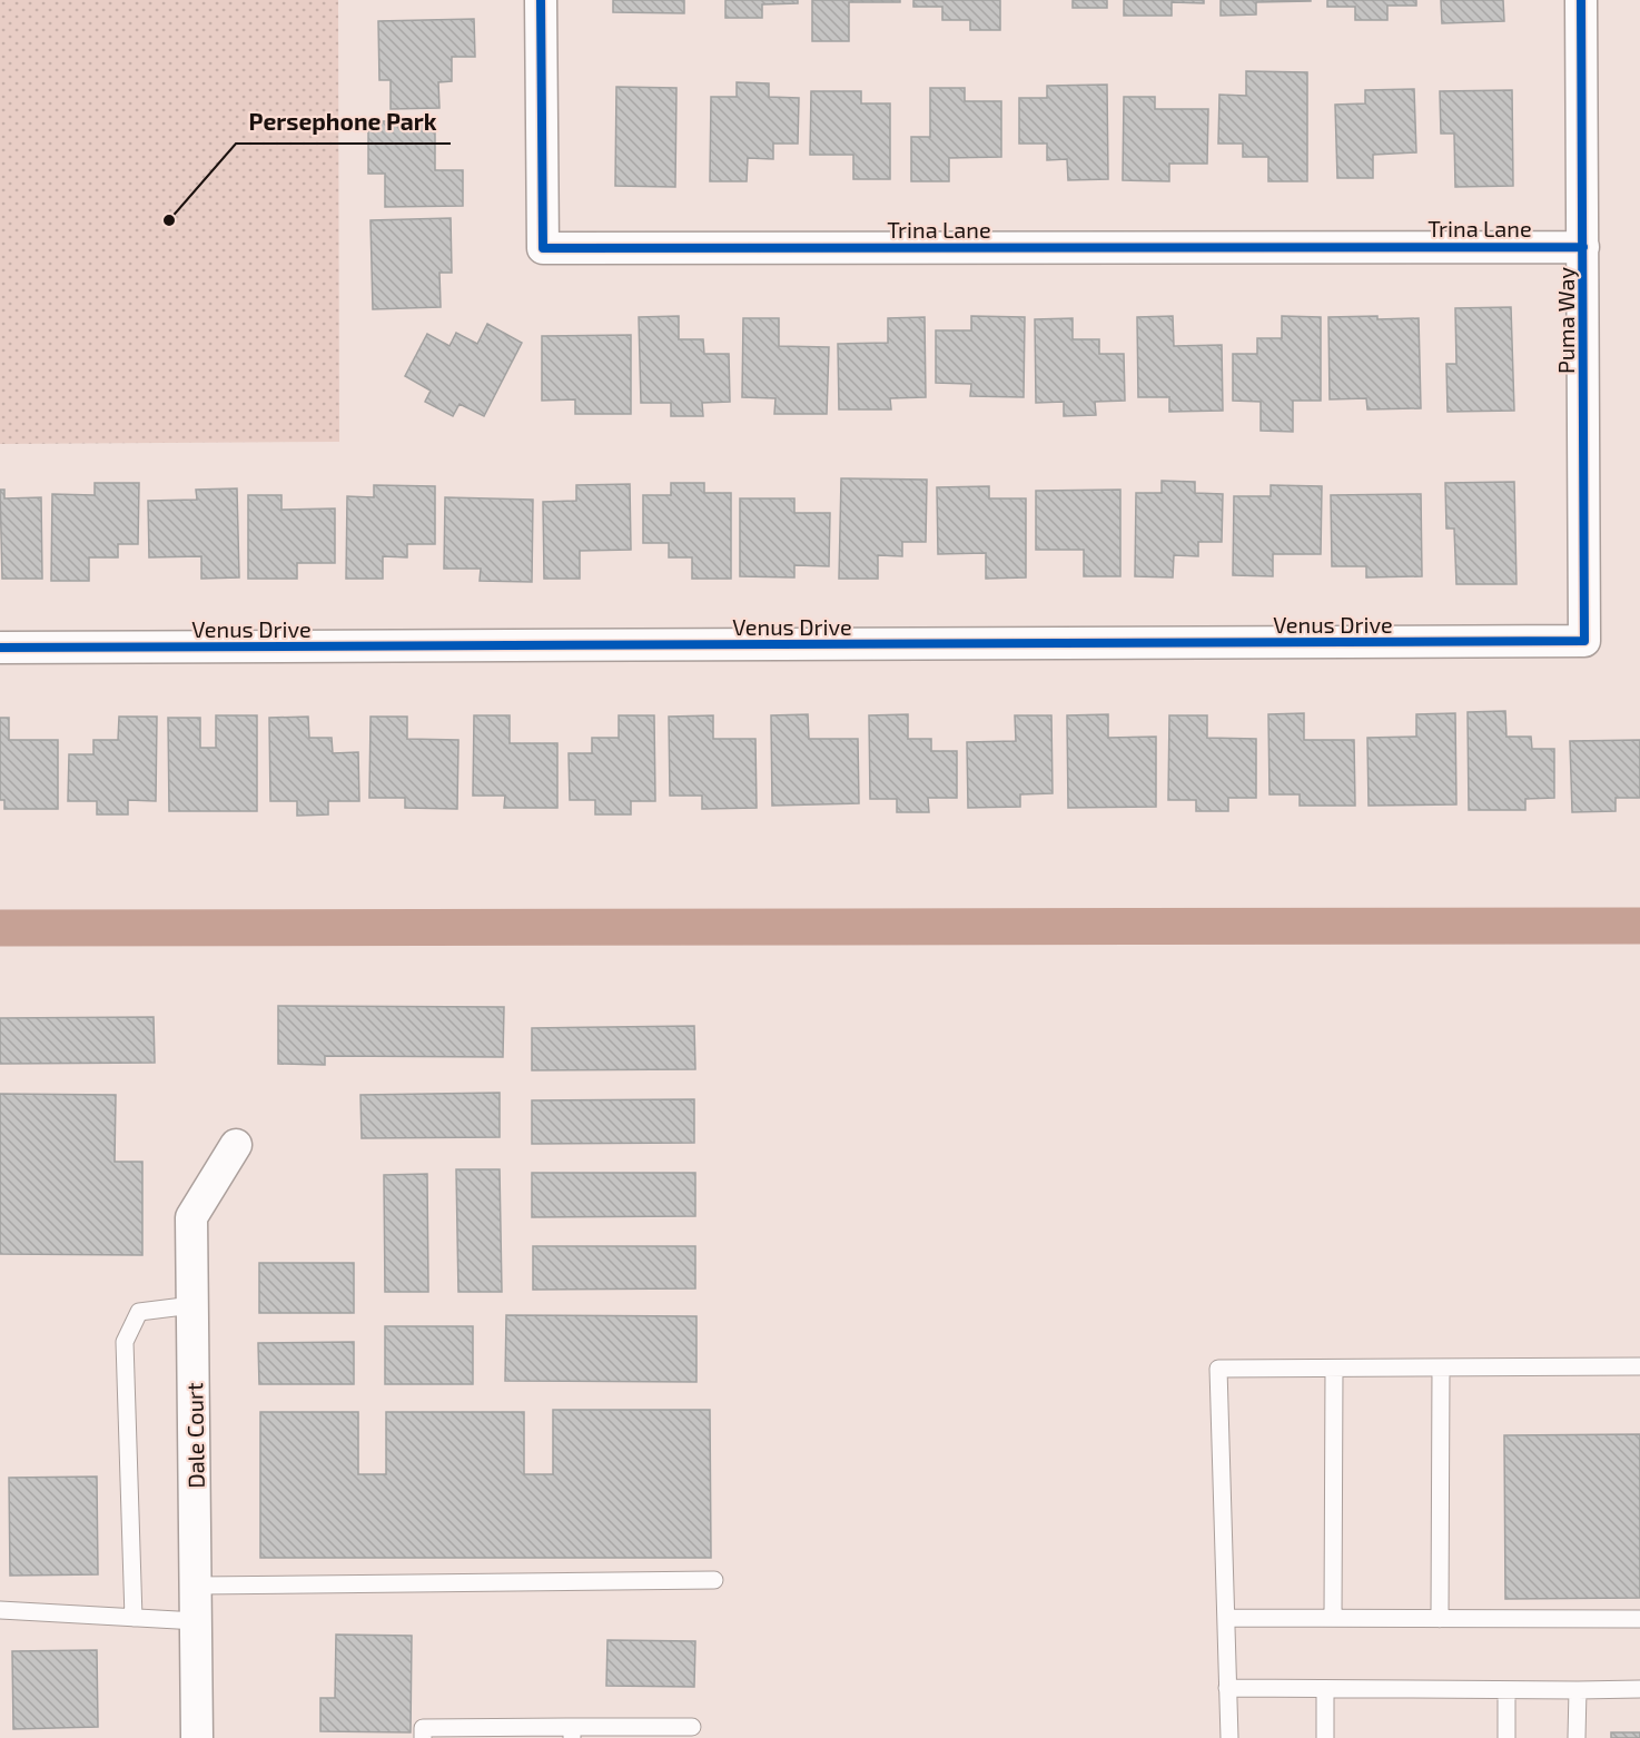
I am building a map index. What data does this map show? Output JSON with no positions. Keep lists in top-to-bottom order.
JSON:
{
  "streets": {
    "street": [
      "Trina Lane",
      "Puma Way",
      "Venus Drive",
      "Dale Court"
    ]
  },
  "crossings": [
    ["Trina Lane", "Puma Way"],
    ["Puma Way", "Venus Drive"]
  ],
  "places": ["Persephone Park"]
}
